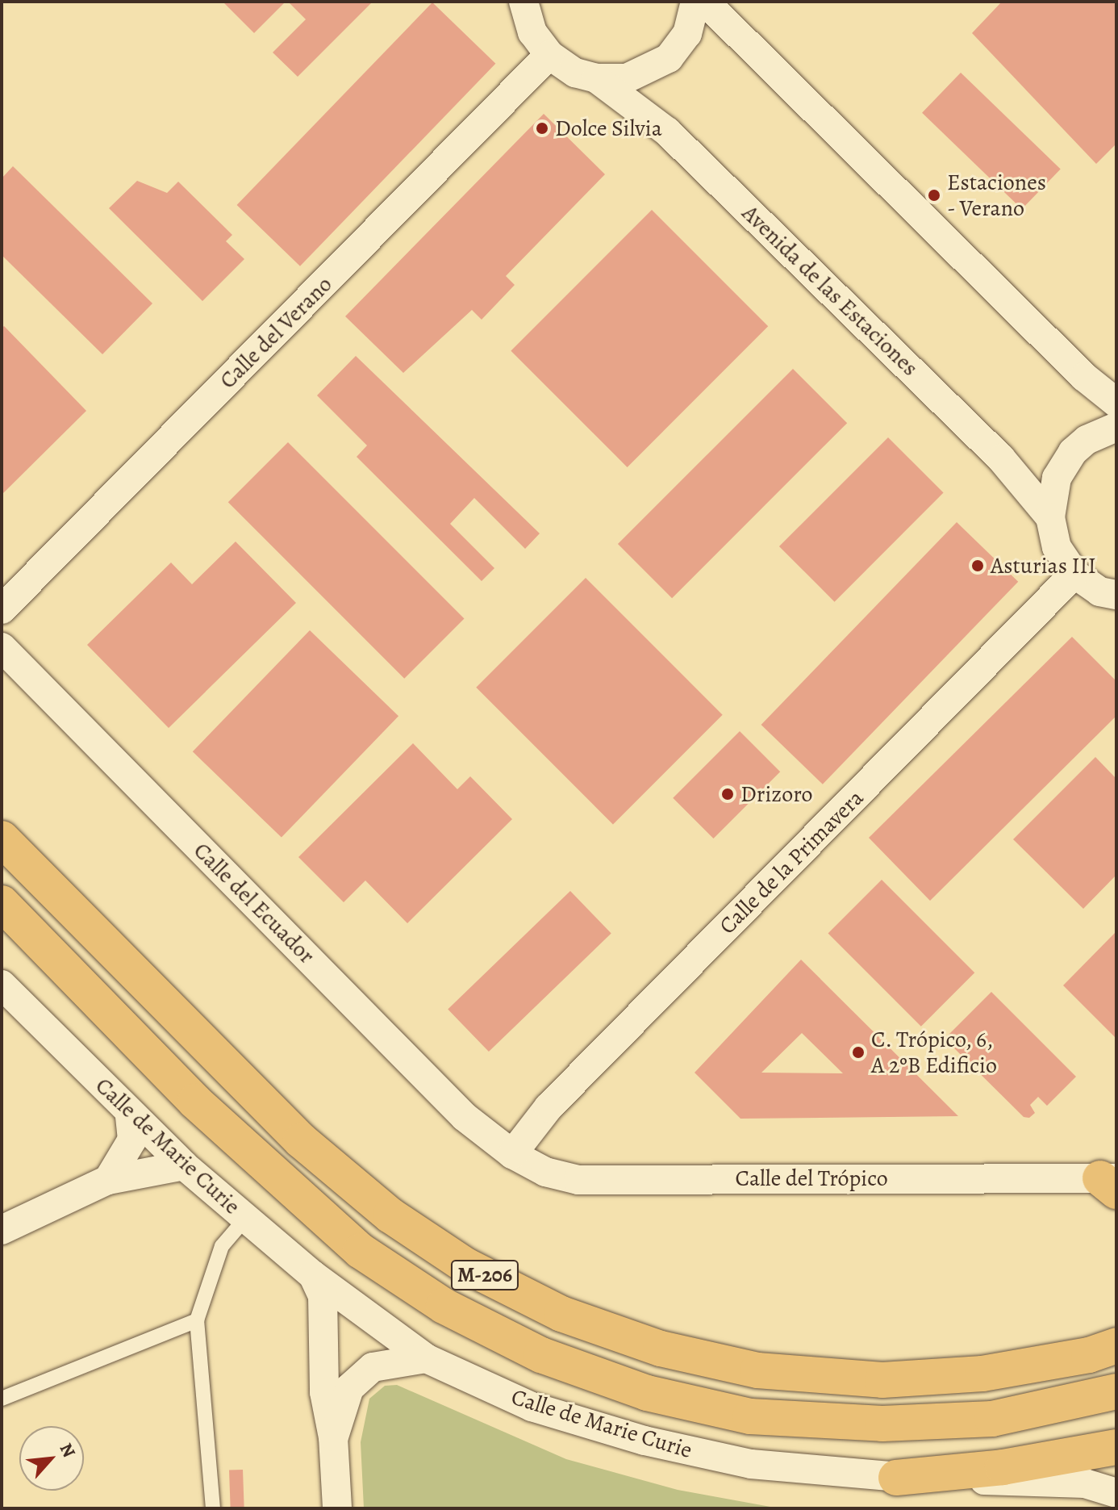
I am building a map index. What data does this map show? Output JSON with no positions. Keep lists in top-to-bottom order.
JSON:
{
  "streets": {
    "main road": ["M-206"],
    "street": [
      "Avenida de las Estaciones",
      "Calle del Verano",
      "Calle de la Primavera",
      "Calle del Ecuador",
      "Calle de Marie Curie",
      "Calle del Trópico"
    ]
  },
  "crossings": [
    ["Calle de la Primavera", "Calle del Ecuador"],
    ["Calle de la Primavera", "Calle del Trópico"],
    ["Calle del Ecuador", "Calle del Trópico"]
  ],
  "places": [
    "Dolce Silvia",
    "Estaciones - Verano",
    "Asturias III",
    "Drizoro",
    "C. Trópico, 6, A 2ºB Edificio"
  ],
  "north": "top right"
}
